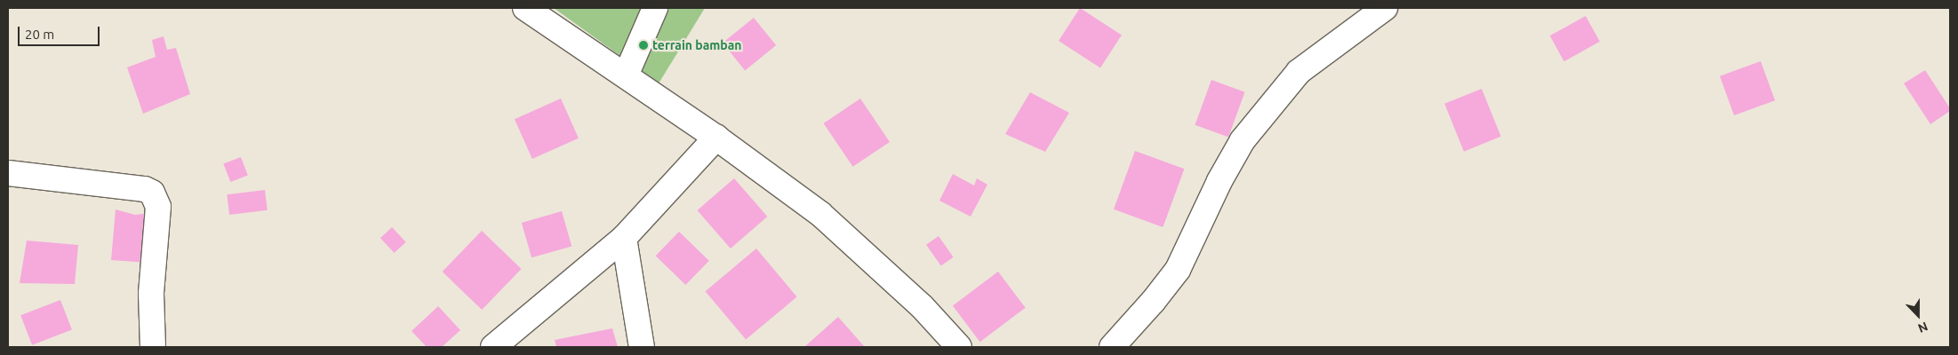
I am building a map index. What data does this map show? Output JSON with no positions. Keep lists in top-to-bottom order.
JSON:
{
  "places": ["terrain bamban"],
  "scale_bar": "20 m",
  "north": "bottom"
}
